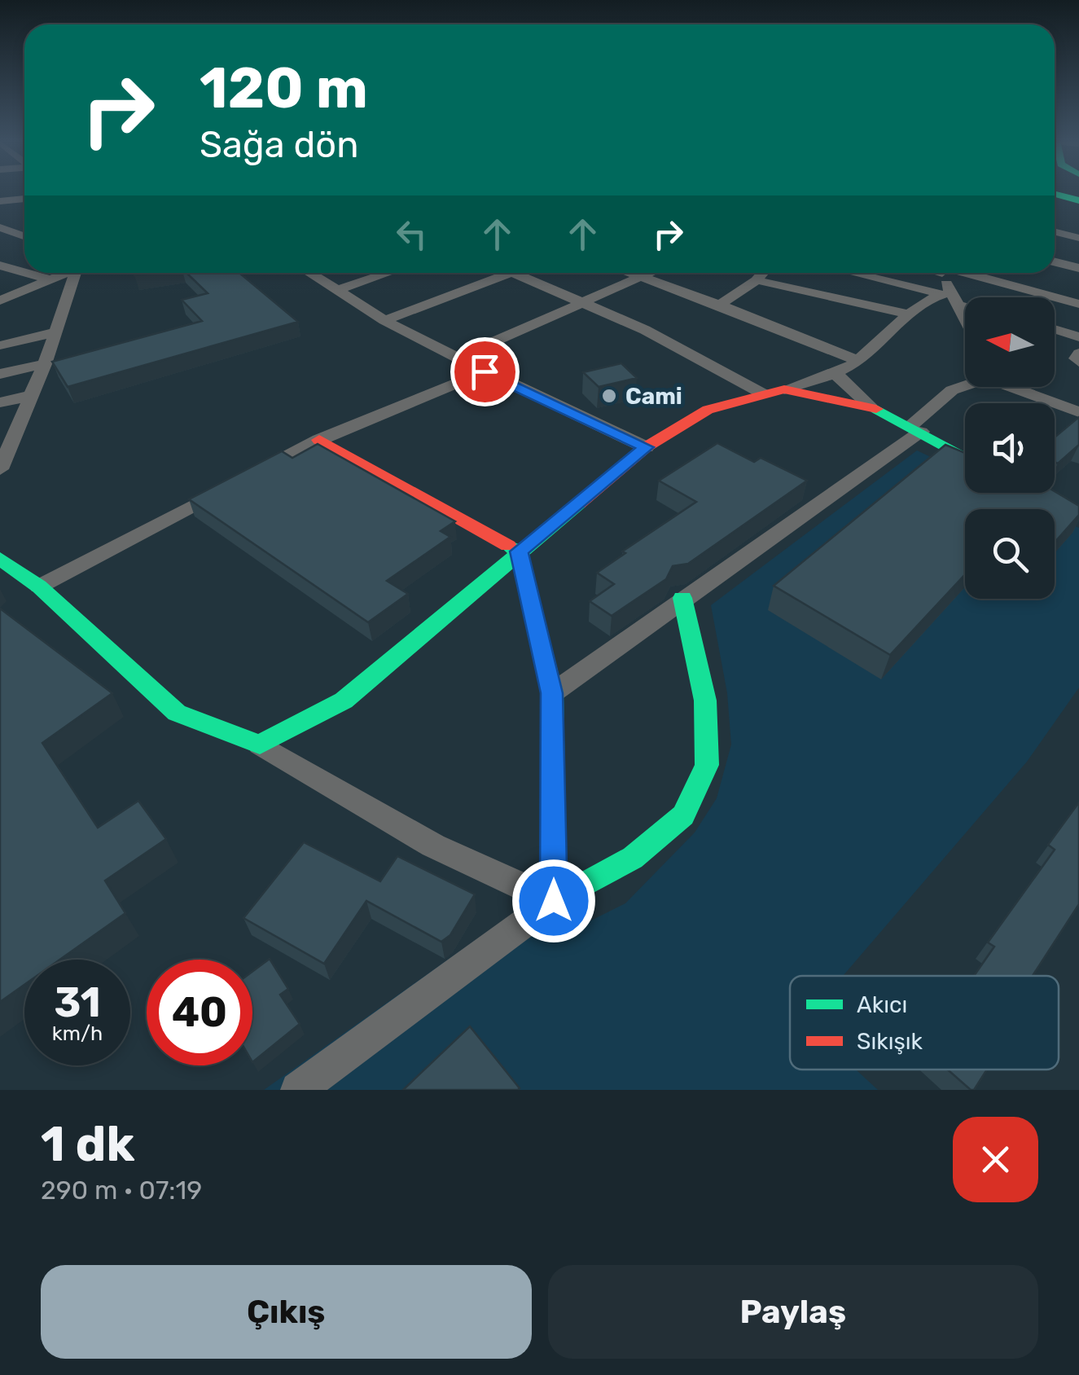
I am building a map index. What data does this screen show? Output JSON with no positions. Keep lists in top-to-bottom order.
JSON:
{
  "places": ["Cami"],
  "legend": ["Akıcı", "Sıkışık"],
  "north": "left",
  "page": {
    "turn": ["120 m", "Sağa dön"],
    "speed": "31 km/h",
    "limit": "40",
    "heading": ["1 dk", "290 m · 07:19"],
    "buttons": ["Çıkış", "Paylaş"]
  }
}
